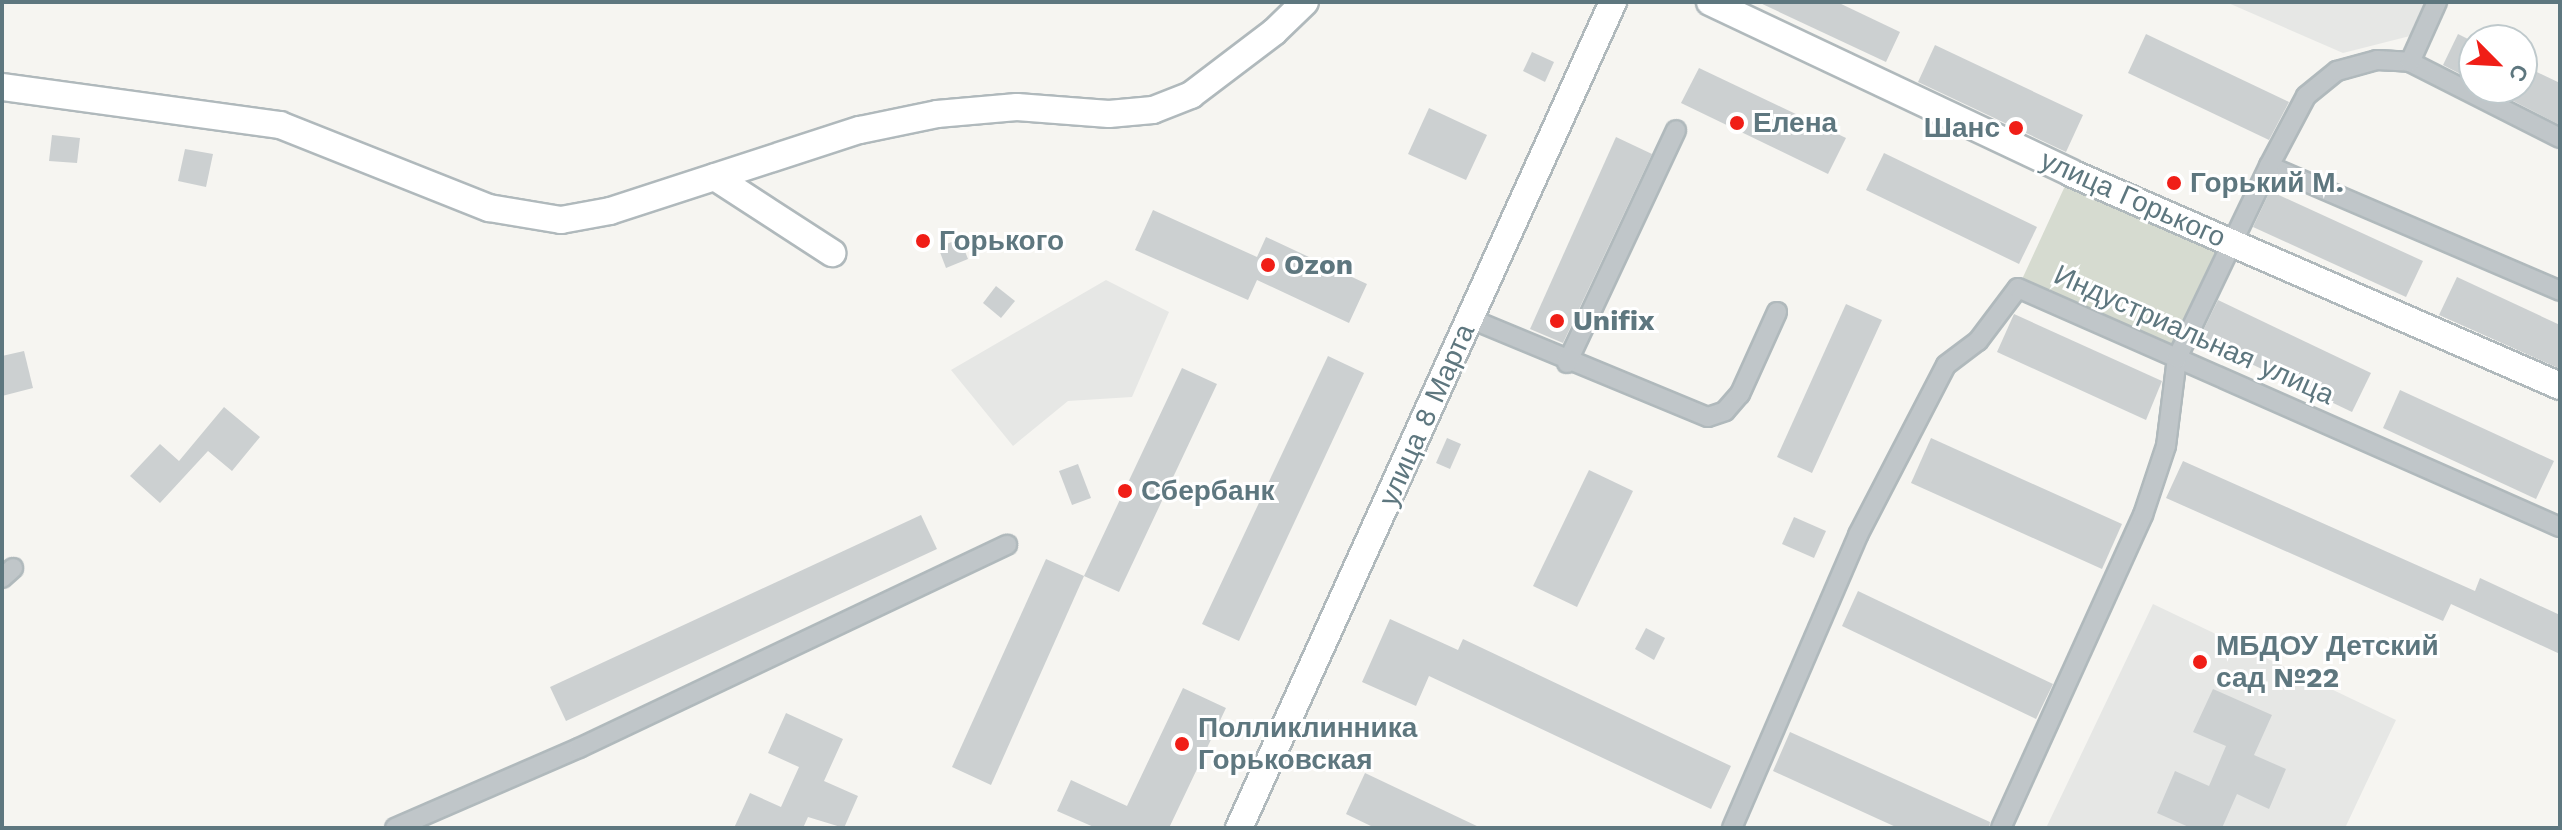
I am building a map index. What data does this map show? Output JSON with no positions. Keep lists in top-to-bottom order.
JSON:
{
  "streets": {
    "street": ["улица Горького", "Индустриальная улица", "улица 8 Марта"]
  },
  "places": [
    "Елена",
    "Шанс",
    "Горький М.",
    "Горького",
    "Ozon",
    "Unifix",
    "Сбербанк",
    "МБДОУ Детский сад №22",
    "Полликлинника Горьковская"
  ],
  "north": "bottom right"
}
